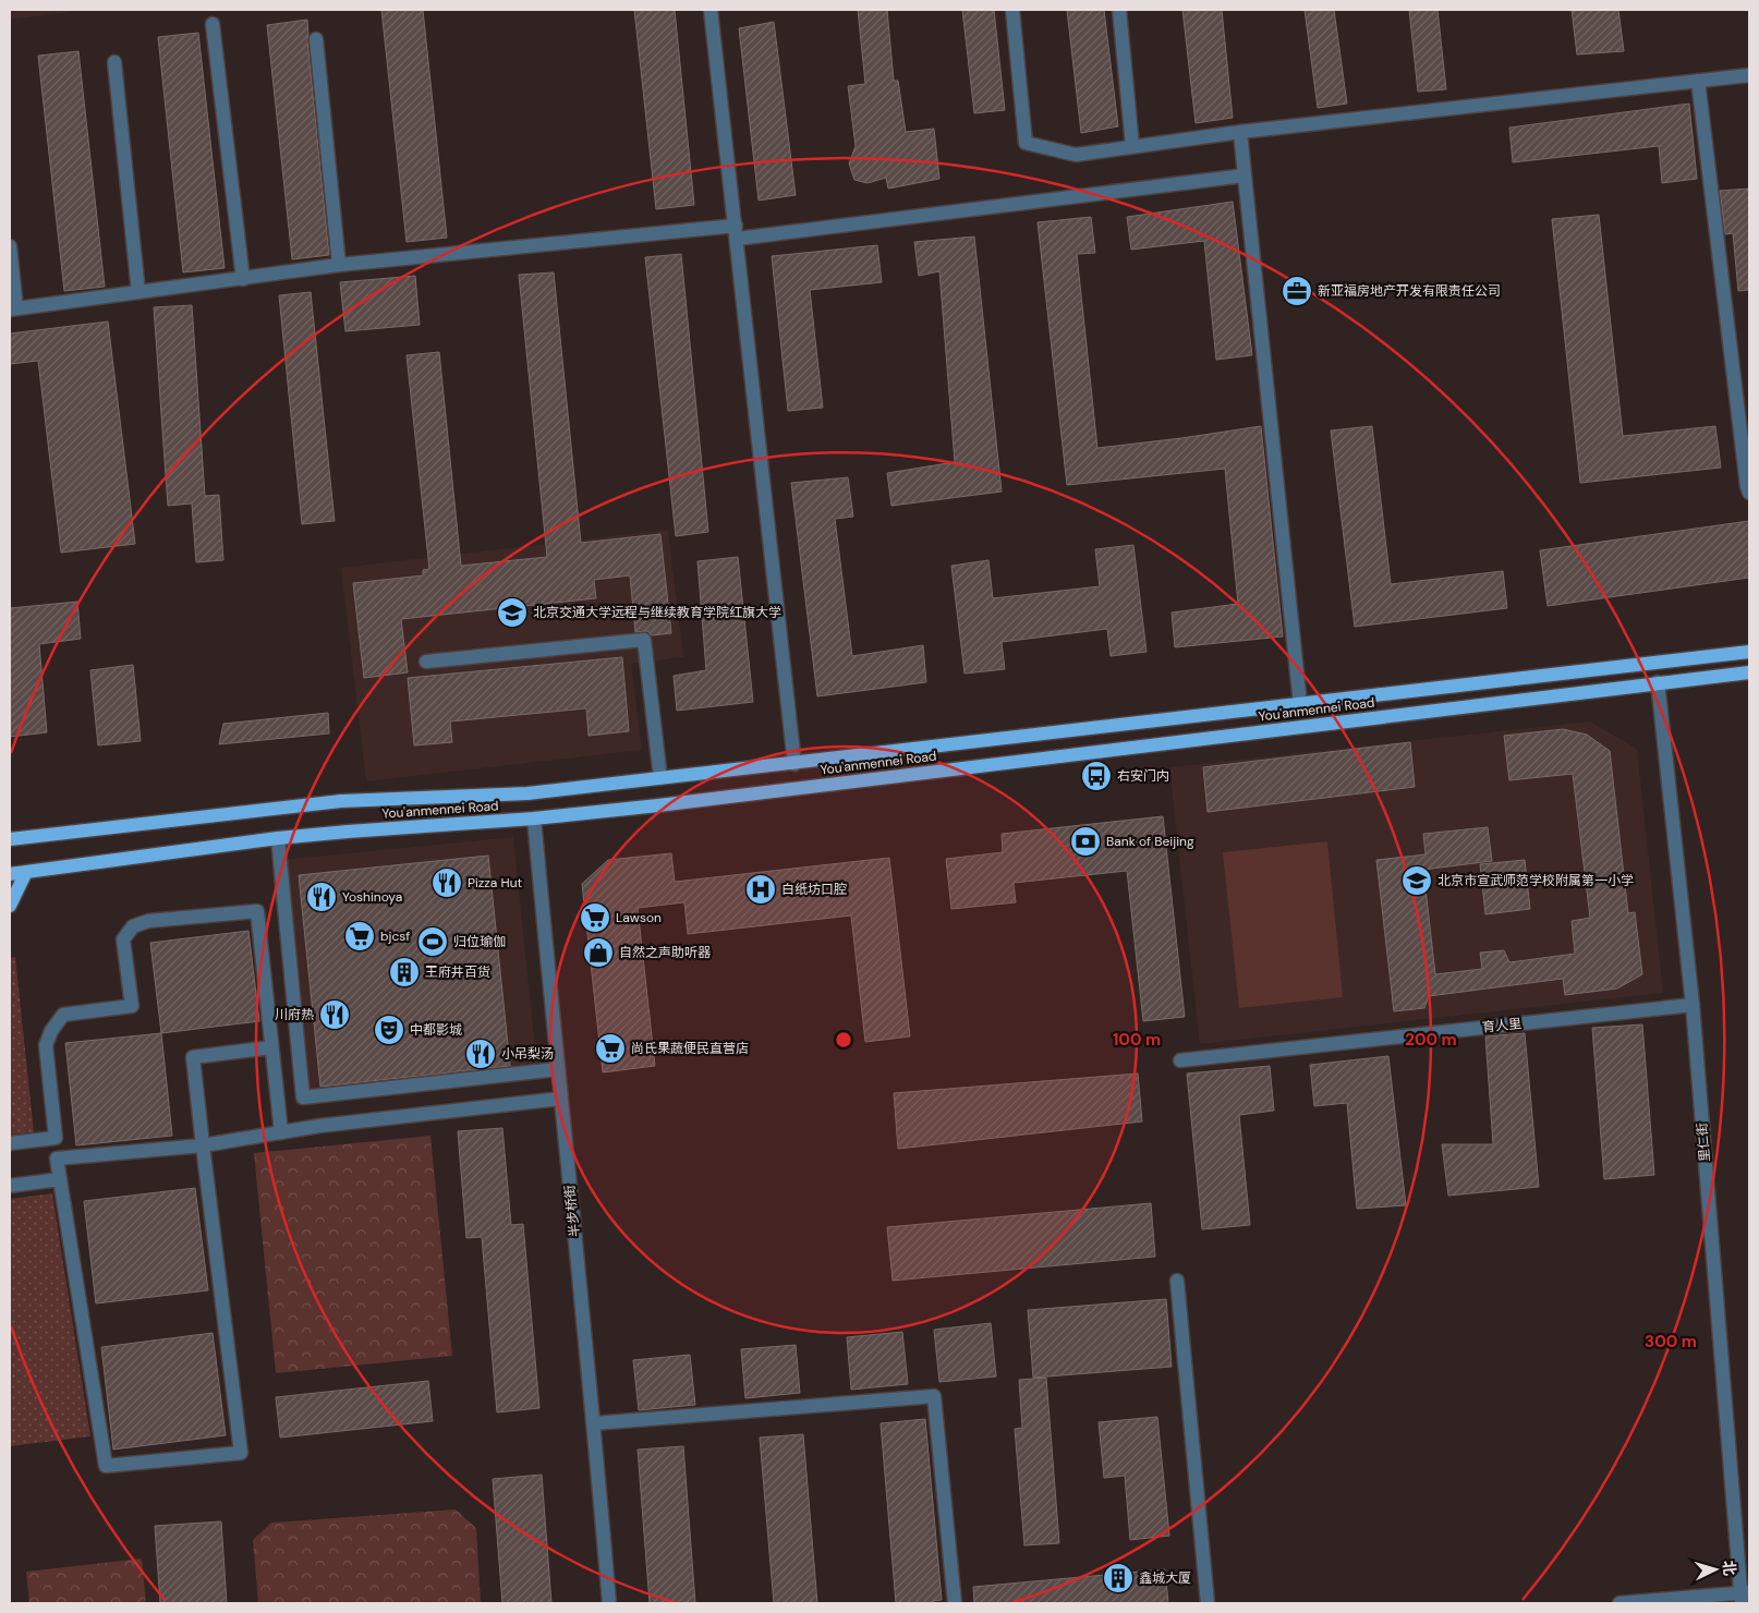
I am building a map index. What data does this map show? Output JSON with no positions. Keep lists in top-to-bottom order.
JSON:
{
  "streets": {
    "main road": ["You'anmennei Road"],
    "street": ["育人里", "里仁街", "半步桥街"]
  },
  "crossings": [
    ["You'anmennei Road", "里仁街"],
    ["You'anmennei Road", "半步桥街"],
    ["育人里", "里仁街"]
  ],
  "places": {
    "office": ["新亚福房地产开发有限责任公司"],
    "school or university": ["北京交通大学远程与继续教育学院红旗大学", "北京市宣武师范学校附属第一小学"],
    "bus stop": ["右安门内"],
    "bank": ["Bank of Beijing"],
    "restaurant": [
      "Pizza Hut",
      "Yoshinoya",
      "川府热",
      "小吊梨汤"
    ],
    "hospital": ["白纸坊口腔"],
    "supermarket": ["Lawson", "bjcsf", "尚氏果蔬便民直营店"],
    "sports": ["归位瑜伽"],
    "shop": ["自然之声助听器"],
    "building": ["王府井百货", "鑫城大厦"],
    "theatre": ["中都影城"]
  },
  "north": "right",
  "rings": ["100 m", "200 m", "300 m"]
}
